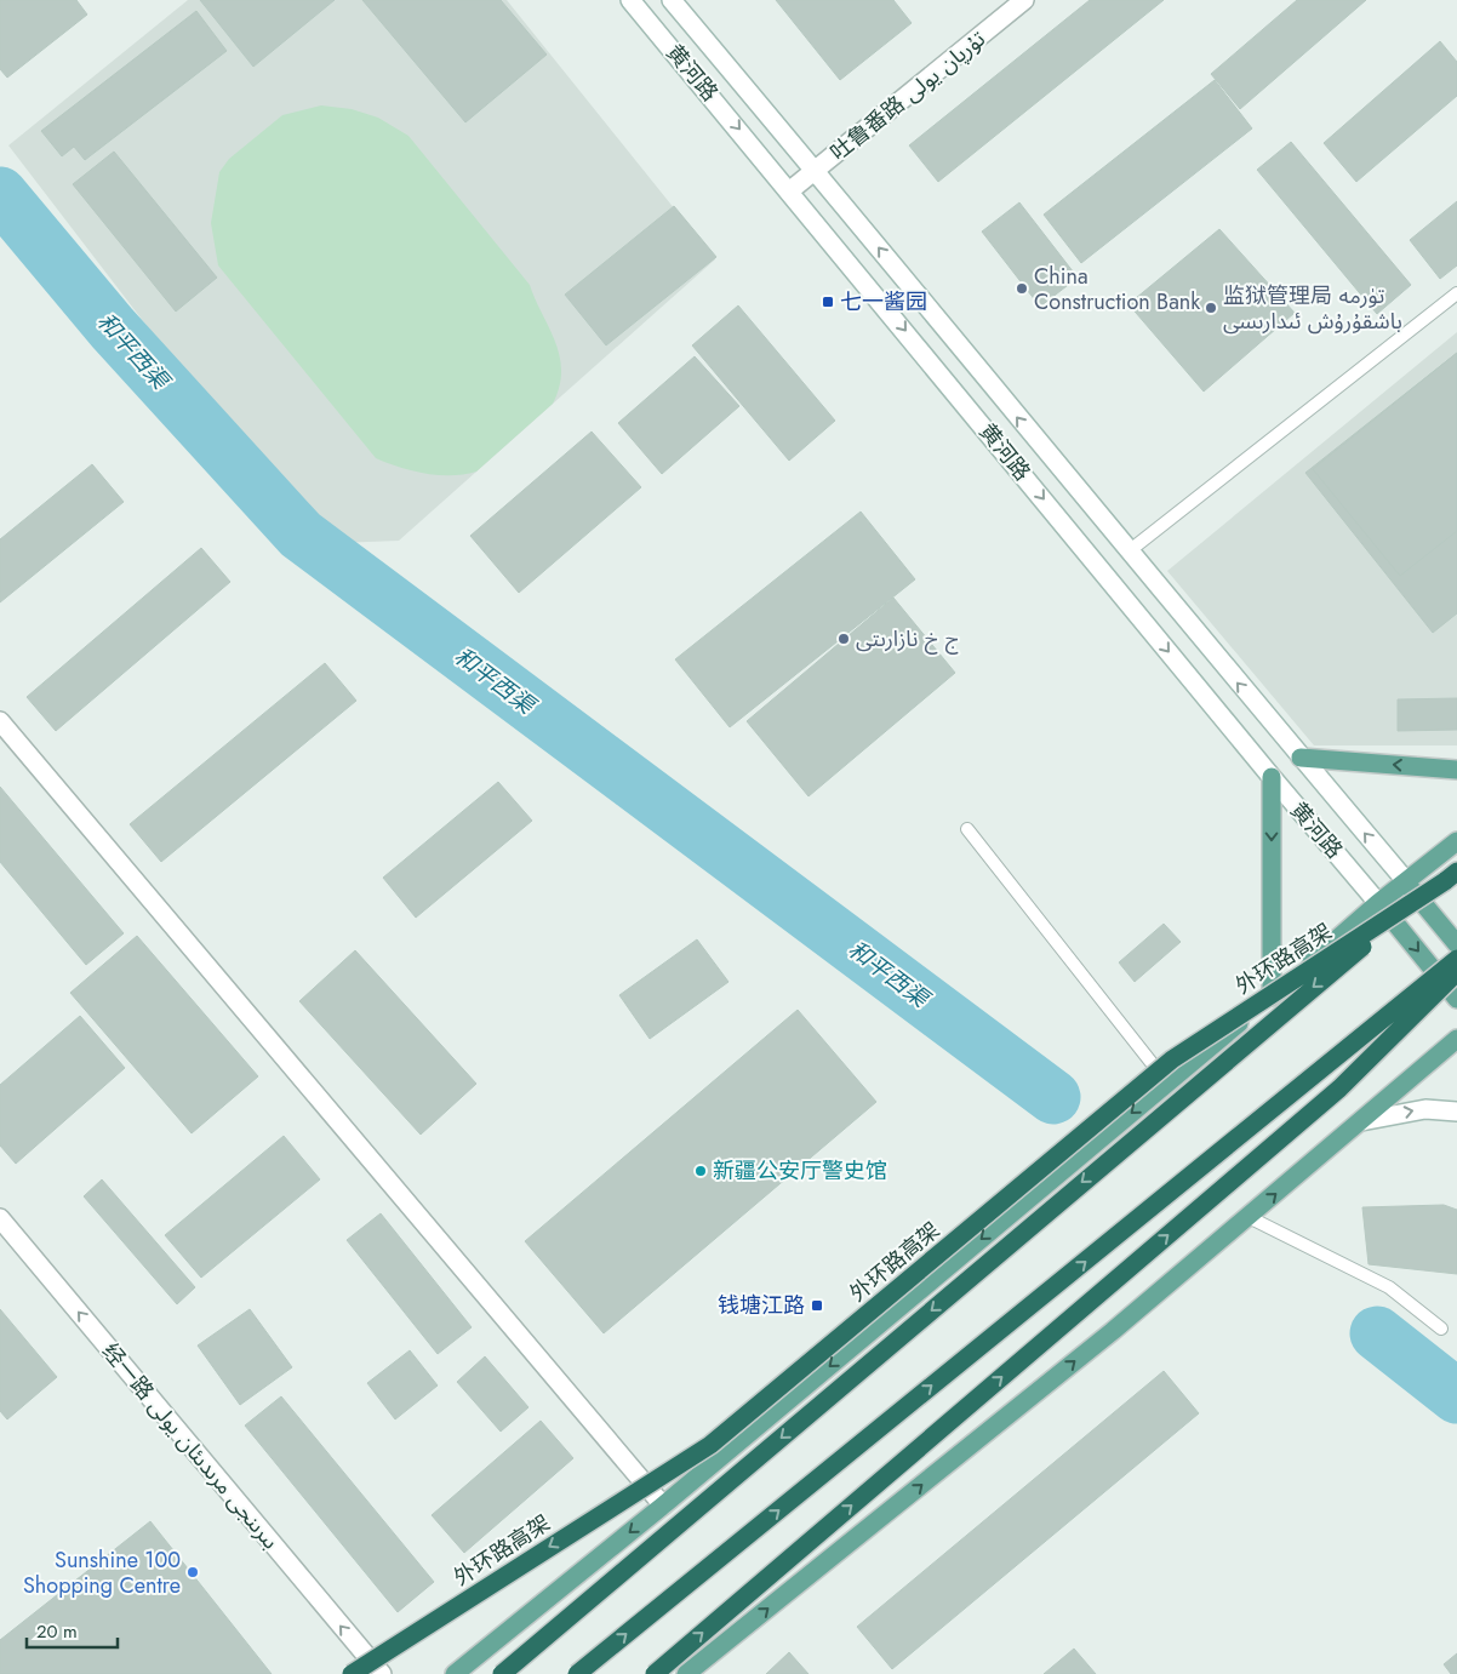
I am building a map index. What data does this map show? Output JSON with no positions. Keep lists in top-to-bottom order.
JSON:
{
  "streets": {
    "highway": ["外环路高架"],
    "main road": ["黄河路", "吐鲁番路 تۇرپان يولى", "经一路 بىرىنجى مرىدىئان يولى"]
  },
  "crossings": [
    ["黄河路", "吐鲁番路 تۇرپان يولى"]
  ],
  "one_way": ["经一路 بىرىنجى مرىدىئان يولى"],
  "water": ["和平西渠"],
  "places": {
    "other": [
      "China Construction Bank",
      "监狱管理局 تۈرمە باشقۇرۇش ئىدارىسى",
      "ج خ نازارىتى",
      "新疆公安厅警史馆",
      "Sunshine 100 Shopping Centre"
    ],
    "transit": ["七一酱园", "钱塘江路"]
  },
  "scale_bar": "20 m"
}
